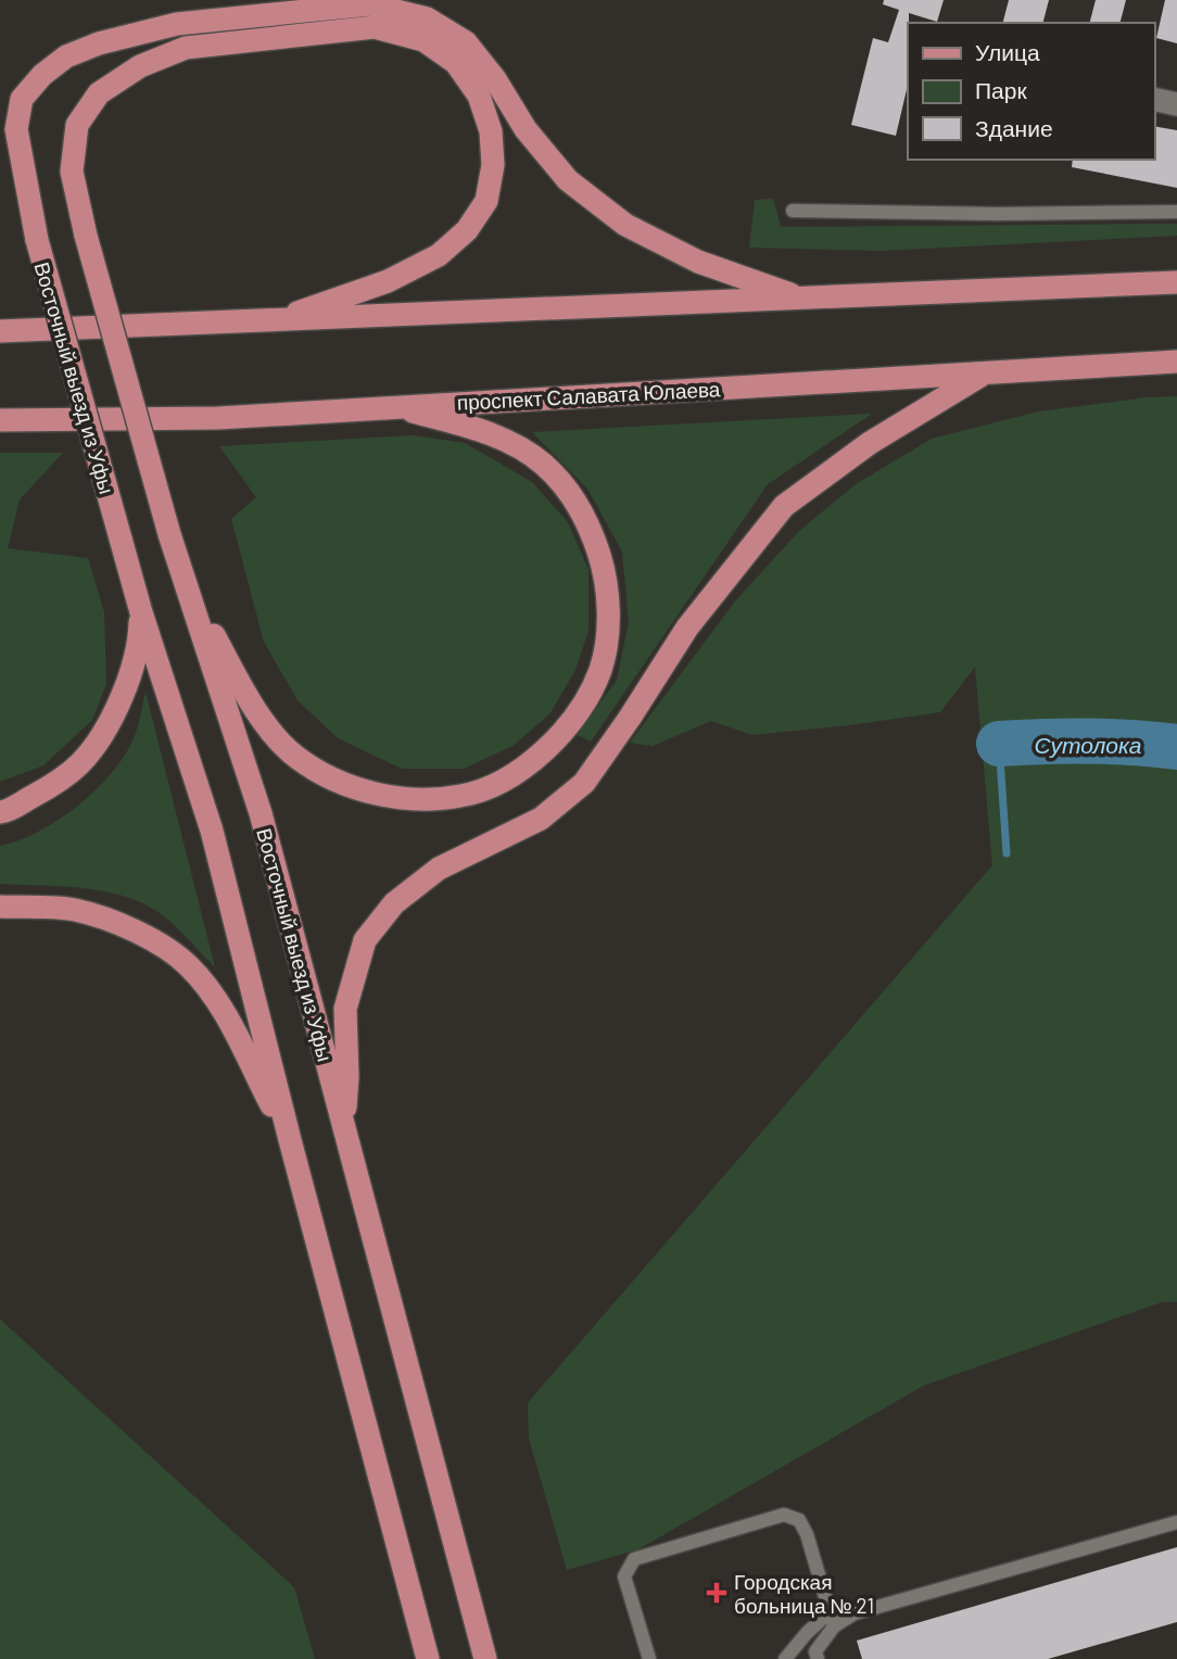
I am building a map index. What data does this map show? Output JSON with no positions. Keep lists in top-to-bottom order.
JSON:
{
  "streets": {
    "main road": ["Восточный выезд из Уфы", "проспект Салавата Юлаева"]
  },
  "water": ["Сутолока"],
  "places": {
    "health": ["Городская больница № 21"]
  },
  "legend": ["Улица", "Парк", "Здание"]
}
